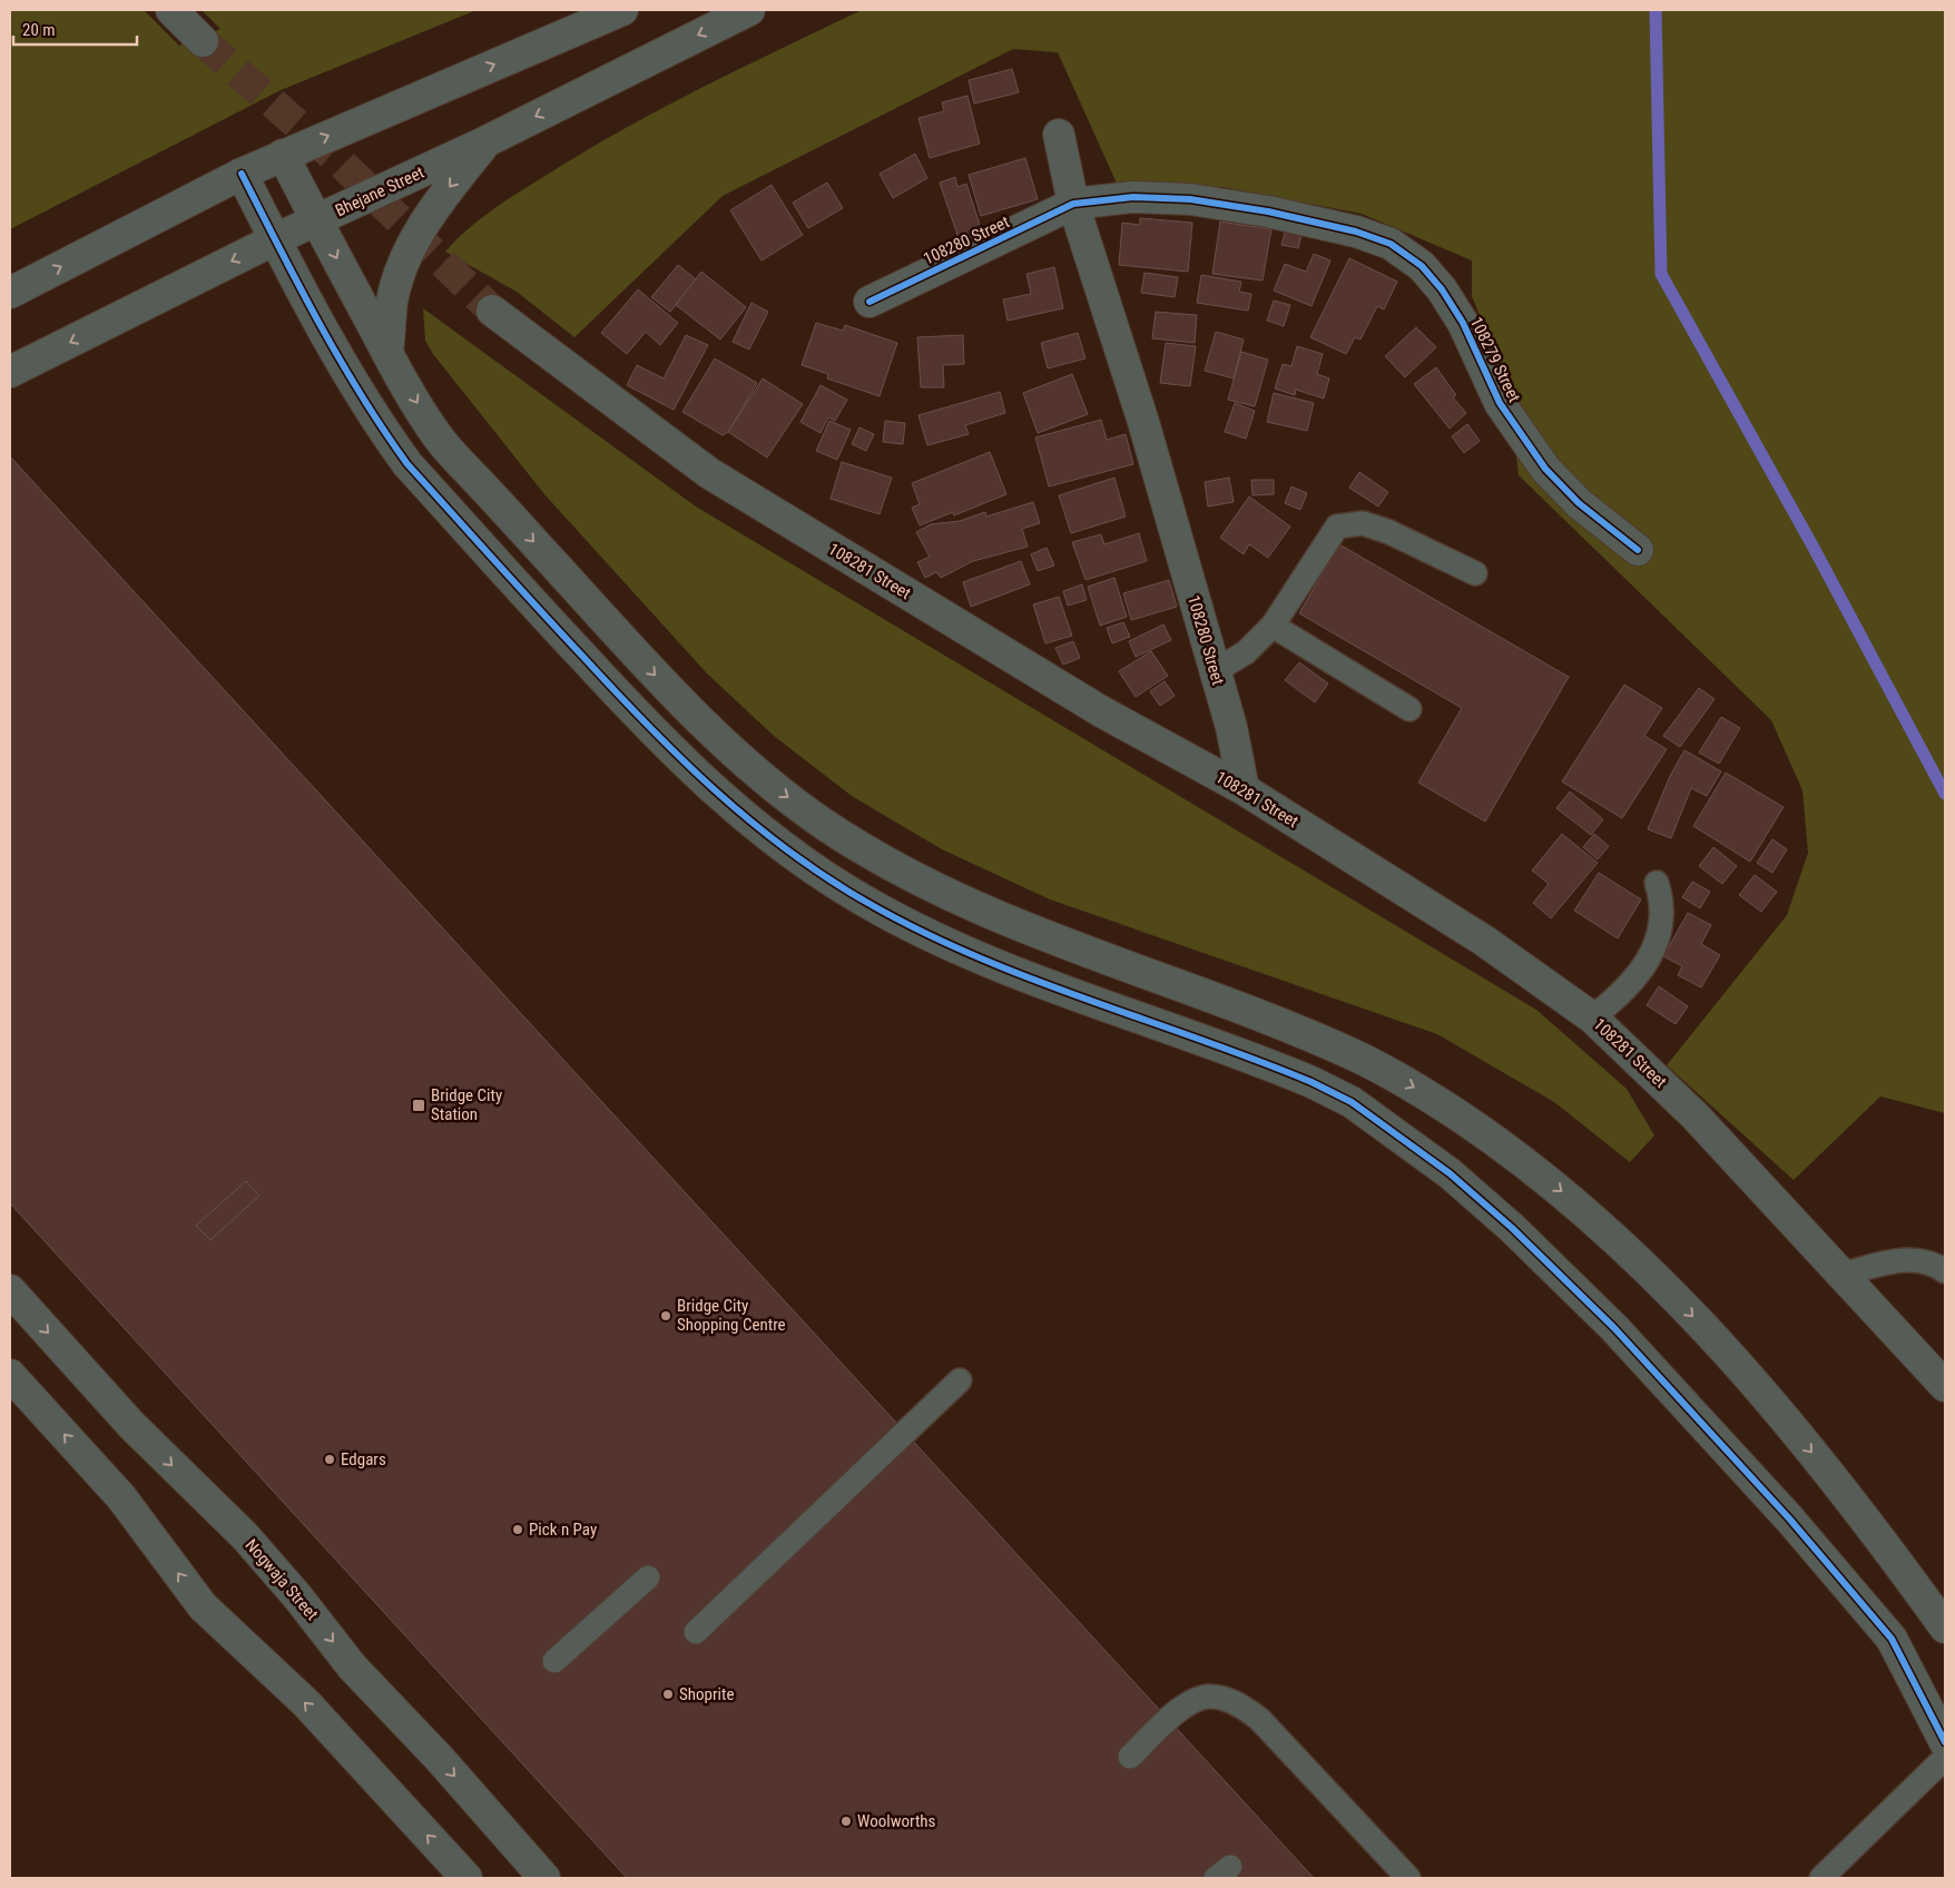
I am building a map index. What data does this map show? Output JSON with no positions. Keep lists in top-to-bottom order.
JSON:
{
  "streets": {
    "street": [
      "Bhejane Street",
      "108280 Street",
      "108279 Street",
      "108281 Street",
      "Nogwaja Street"
    ]
  },
  "crossings": [
    ["108280 Street", "108279 Street"],
    ["108280 Street", "108281 Street"]
  ],
  "places": {
    "transit": ["Bridge City Station"],
    "other": [
      "Bridge City Shopping Centre",
      "Edgars",
      "Pick n Pay",
      "Shoprite",
      "Woolworths"
    ]
  },
  "scale_bar": "20 m"
}
